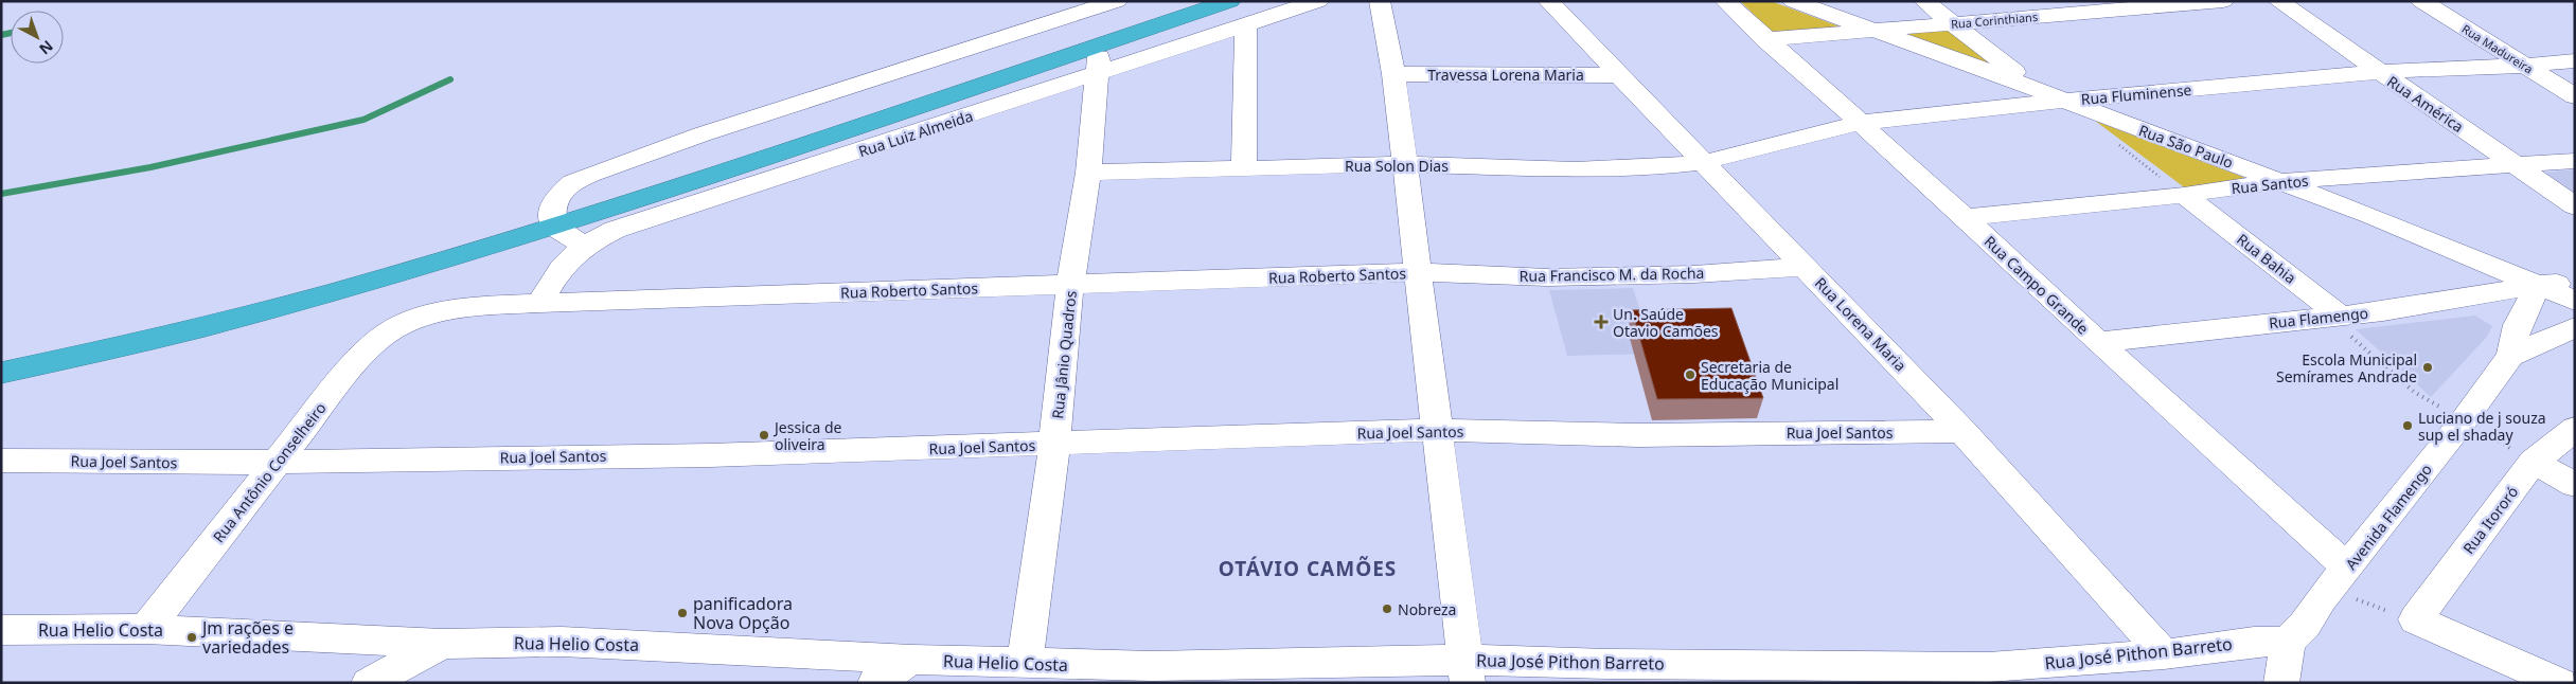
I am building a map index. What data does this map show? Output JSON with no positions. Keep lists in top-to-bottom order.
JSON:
{
  "streets": {
    "street": [
      "Rua Corinthians",
      "Rua Madureira",
      "Travessa Lorena Maria",
      "Rua Fluminense",
      "Rua América",
      "Rua Luiz Almeida",
      "Rua São Paulo",
      "Rua Solon Dias",
      "Rua Santos",
      "Rua Bahia",
      "Rua Francisco M. da Rocha",
      "Rua Roberto Santos",
      "Rua Campo Grande",
      "Rua Flamengo",
      "Rua Lorena Maria",
      "Rua Jânio Quadros",
      "Rua Joel Santos",
      "Rua Antônio Conselheiro",
      "Avenida Flamengo",
      "Rua Itororó",
      "Rua Helio Costa",
      "Rua José Pithon Barreto"
    ]
  },
  "crossings": [
    ["Rua Corinthians", "Rua São Paulo"],
    ["Rua Corinthians", "Rua Campo Grande"],
    ["Rua Madureira", "Rua Fluminense"],
    ["Travessa Lorena Maria", "Rua Lorena Maria"],
    ["Rua Fluminense", "Rua América"],
    ["Rua Fluminense", "Rua São Paulo"],
    ["Rua Fluminense", "Rua Solon Dias"],
    ["Rua Fluminense", "Rua Campo Grande"],
    ["Rua Fluminense", "Rua Lorena Maria"],
    ["Rua América", "Rua Santos"],
    ["Rua Luiz Almeida", "Rua Roberto Santos"],
    ["Rua Luiz Almeida", "Rua Jânio Quadros"],
    ["Rua São Paulo", "Rua Santos"],
    ["Rua São Paulo", "Rua Flamengo"],
    ["Rua São Paulo", "Avenida Flamengo"],
    ["Rua Solon Dias", "Rua Lorena Maria"],
    ["Rua Solon Dias", "Rua Jânio Quadros"],
    ["Rua Santos", "Rua Bahia"],
    ["Rua Santos", "Rua Campo Grande"],
    ["Rua Bahia", "Rua Flamengo"],
    ["Rua Francisco M. da Rocha", "Rua Roberto Santos"],
    ["Rua Francisco M. da Rocha", "Rua Lorena Maria"],
    ["Rua Roberto Santos", "Rua Jânio Quadros"],
    ["Rua Roberto Santos", "Rua Antônio Conselheiro"],
    ["Rua Campo Grande", "Rua Flamengo"],
    ["Rua Campo Grande", "Avenida Flamengo"],
    ["Rua Flamengo", "Avenida Flamengo"],
    ["Rua Lorena Maria", "Rua Joel Santos"],
    ["Rua Lorena Maria", "Rua José Pithon Barreto"],
    ["Rua Jânio Quadros", "Rua Joel Santos"],
    ["Rua Jânio Quadros", "Rua Helio Costa"],
    ["Rua Joel Santos", "Rua Antônio Conselheiro"],
    ["Rua Antônio Conselheiro", "Rua Helio Costa"],
    ["Avenida Flamengo", "Rua José Pithon Barreto"],
    ["Rua Helio Costa", "Rua José Pithon Barreto"]
  ],
  "districts": ["OTÁVIO CAMÕES"],
  "places": {
    "health": ["Un. Saúde Otavio Camões"],
    "other": [
      "Escola Municipal Semírames Andrade",
      "Secretaria de Educação Municipal",
      "Luciano de j souza sup el shaday",
      "Jessica de oliveira",
      "Nobreza",
      "panificadora Nova Opção",
      "Jm rações e variedades"
    ]
  },
  "north": "bottom right"
}
